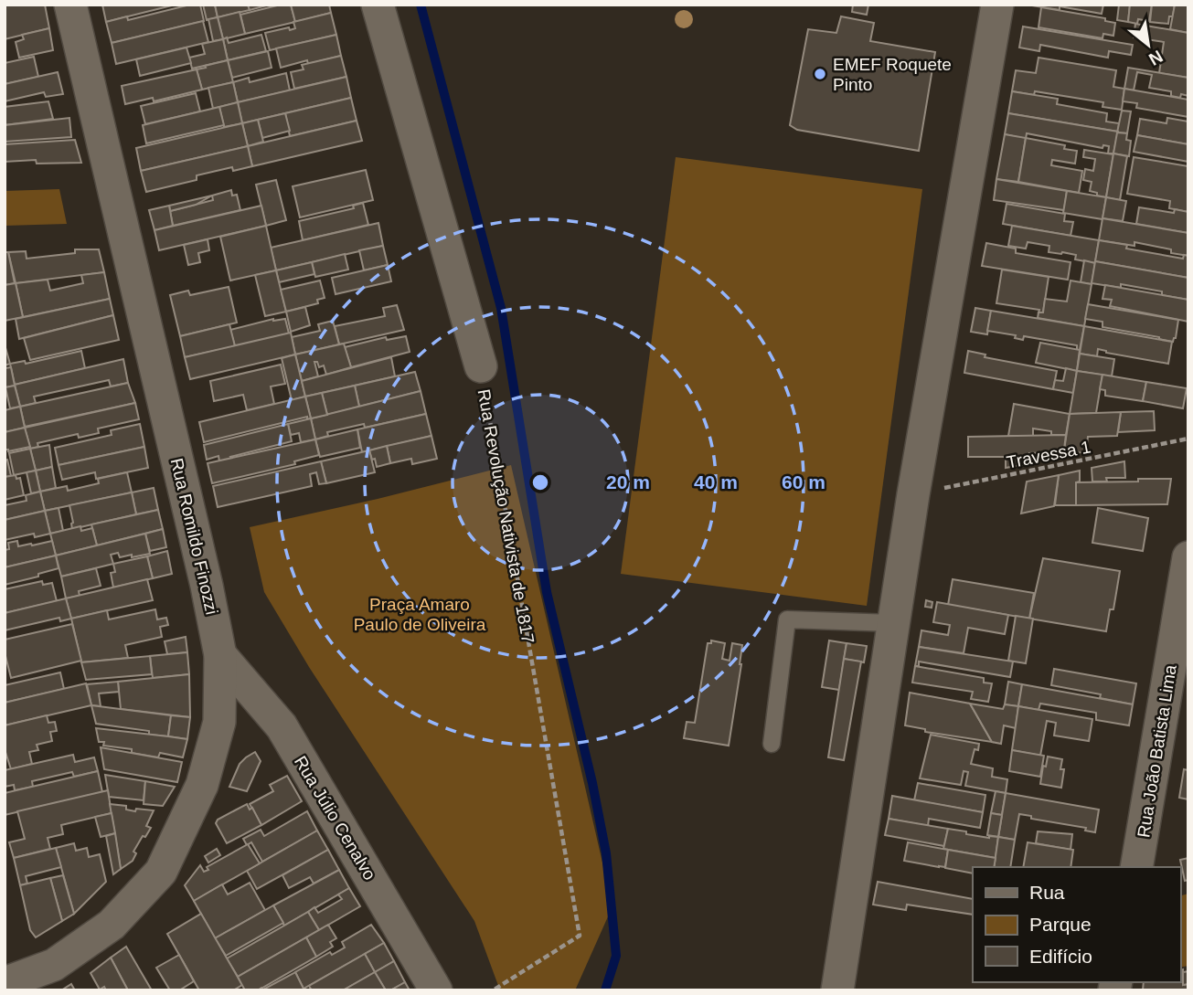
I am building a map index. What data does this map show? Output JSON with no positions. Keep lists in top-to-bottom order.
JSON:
{
  "streets": {
    "street": [
      "Rua Revolução Nativista de 1817",
      "Rua Romildo Finozzi",
      "Rua João Batista Lima",
      "Rua Júlio Cenalvo"
    ],
    "path": ["Travessa 1"]
  },
  "crossings": [
    ["Rua Romildo Finozzi", "Rua Júlio Cenalvo"]
  ],
  "parks": ["Praça Amaro Paulo de Oliveira"],
  "places": ["EMEF Roquete Pinto"],
  "legend": ["Rua", "Parque", "Edifício"],
  "north": "bottom right",
  "rings": ["20 m", "40 m", "60 m"]
}
